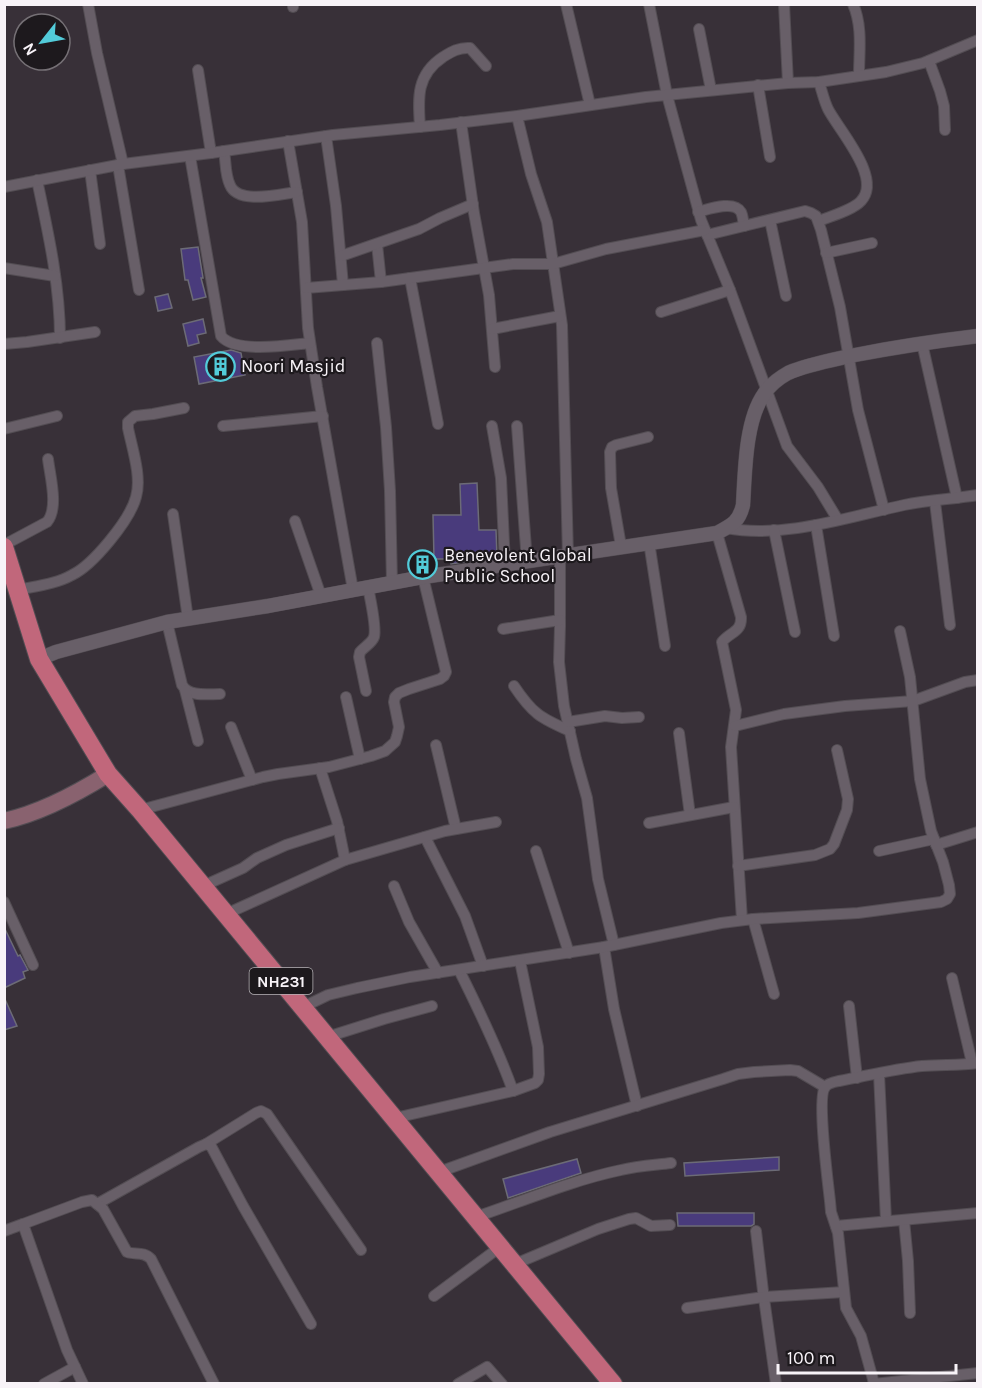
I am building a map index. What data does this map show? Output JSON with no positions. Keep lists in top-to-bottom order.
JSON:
{
  "streets": {
    "highway": ["NH231"]
  },
  "places": {
    "building": ["Noori Masjid", "Benevolent Global Public School"]
  },
  "scale_bar": "100 m",
  "north": "bottom left"
}
